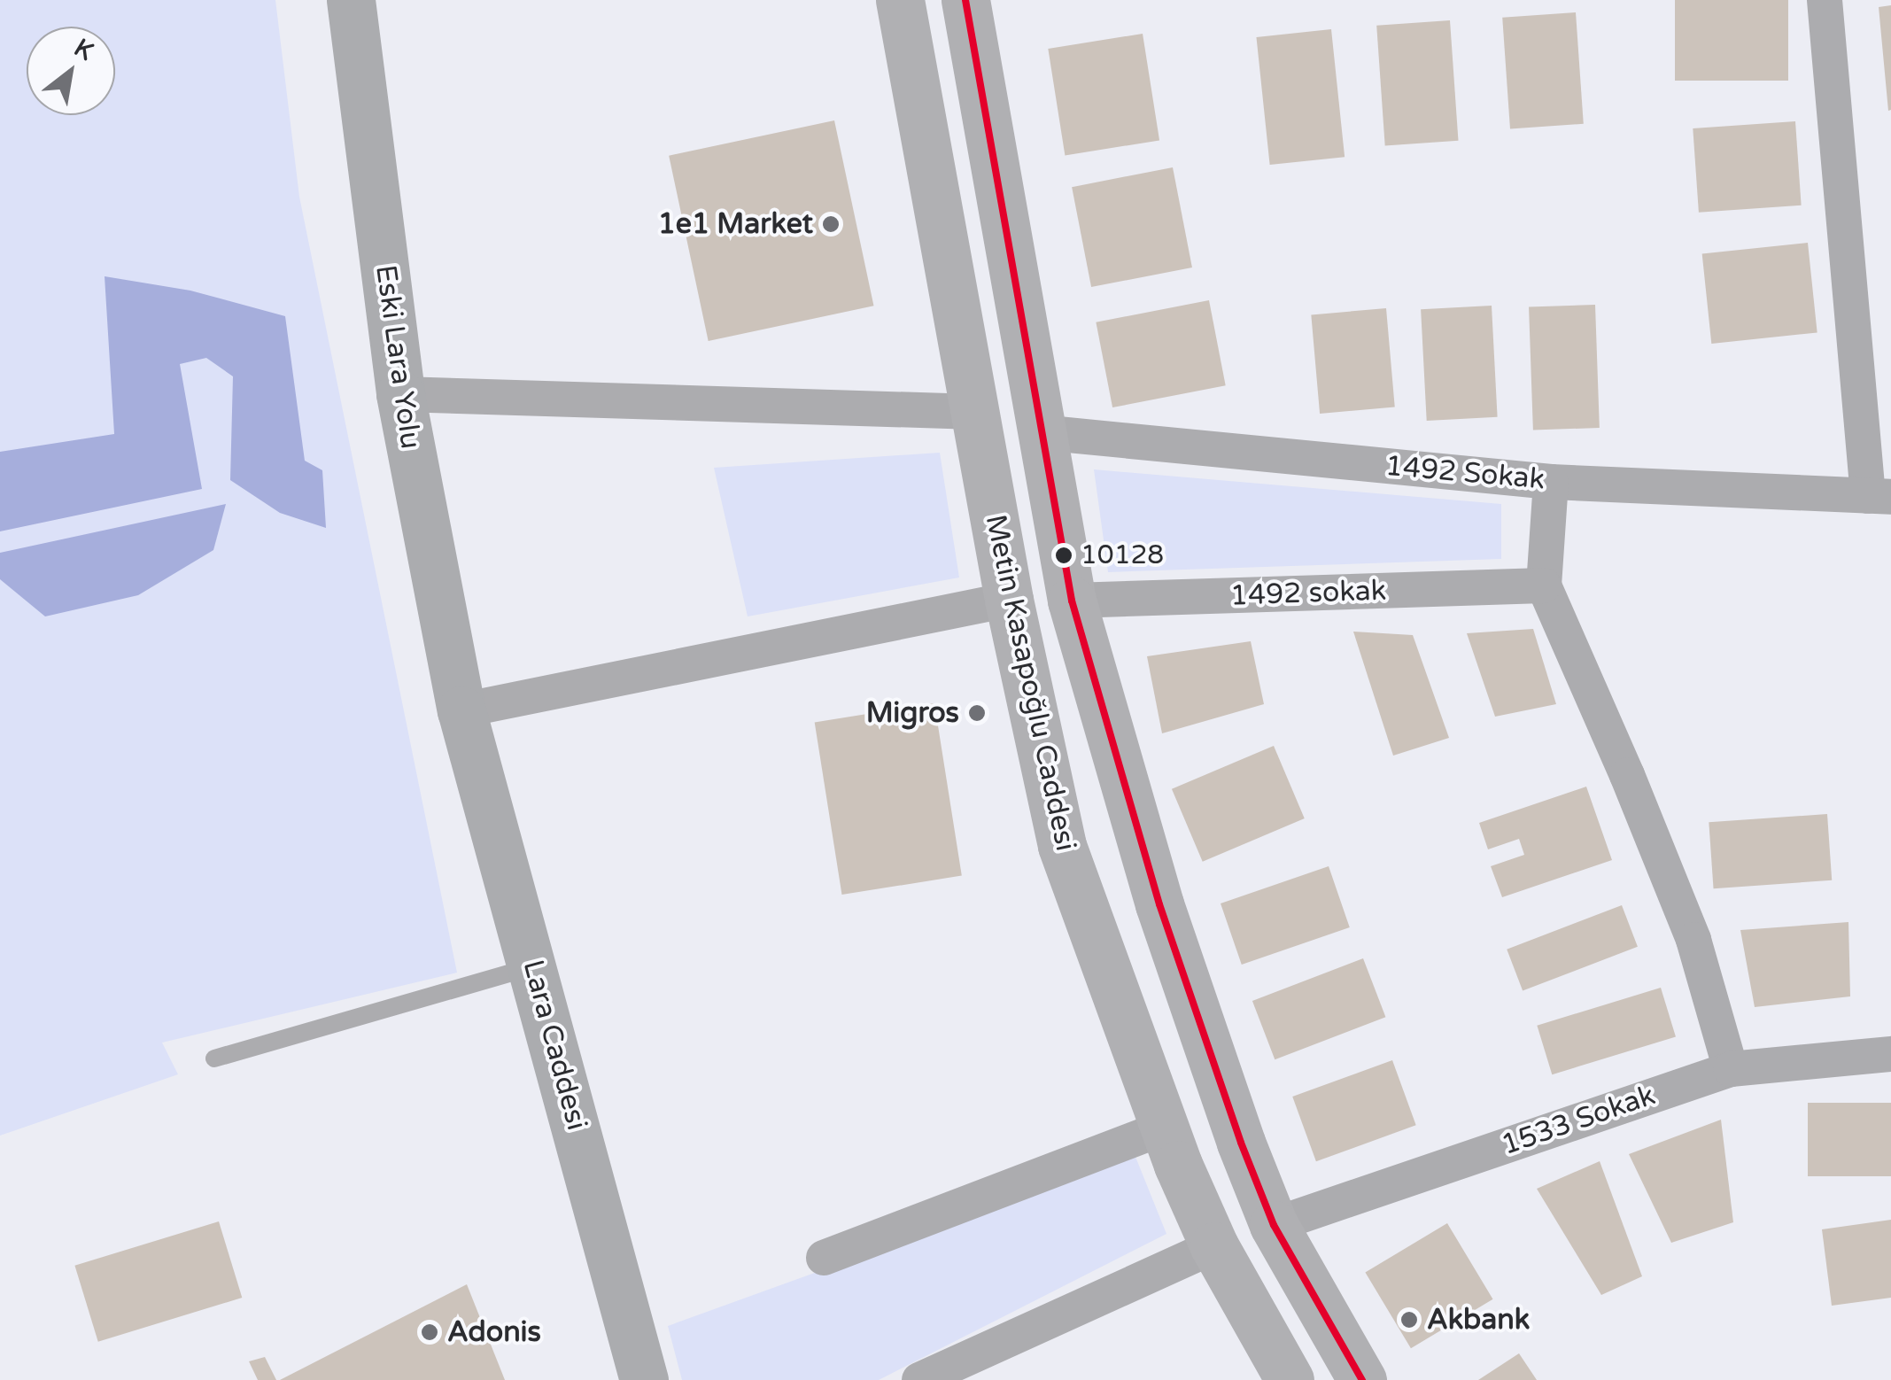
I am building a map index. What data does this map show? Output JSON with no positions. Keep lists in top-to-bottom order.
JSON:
{
  "streets": {
    "main road": ["Metin Kasapoğlu Caddesi"],
    "street": [
      "Eski Lara Yolu",
      "1492 Sokak",
      "1492 sokak",
      "Lara Caddesi",
      "1533 Sokak"
    ]
  },
  "crossings": [
    ["Eski Lara Yolu", "Lara Caddesi"],
    ["1492 Sokak", "Metin Kasapoğlu Caddesi"],
    ["1492 sokak", "Metin Kasapoğlu Caddesi"],
    ["Metin Kasapoğlu Caddesi", "1533 Sokak"]
  ],
  "places": [
    "1e1 Market",
    "10128",
    "Migros",
    "Akbank",
    "Adonis"
  ],
  "north": "top right"
}
